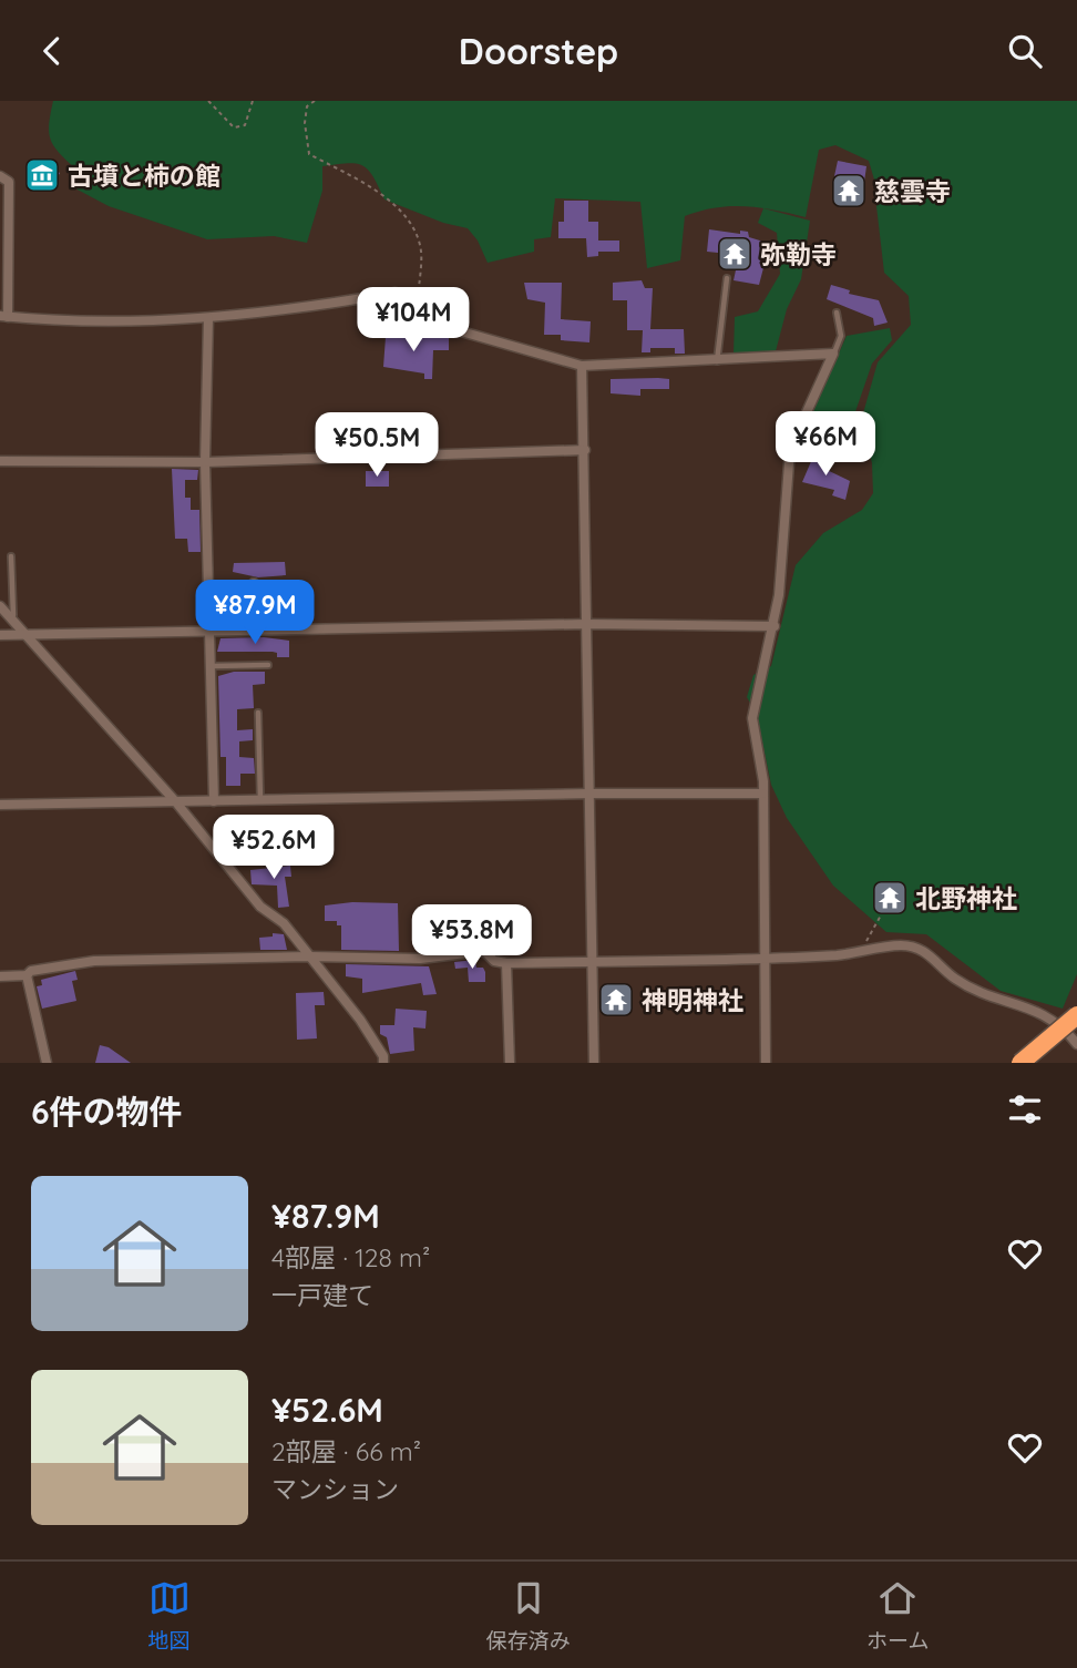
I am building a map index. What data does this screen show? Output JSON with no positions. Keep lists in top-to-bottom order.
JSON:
{
  "places": {
    "museum": ["古墳と柿の館"],
    "temple": [
      "慈雲寺",
      "弥勒寺",
      "北野神社",
      "神明神社"
    ]
  },
  "page": {
    "header": "Doorstep",
    "price": [
      "¥104M",
      "¥66M",
      "¥50.5M",
      "¥87.9M",
      "¥52.6M",
      "¥53.8M"
    ],
    "heading": "6件の物件",
    "list": [
      {
        "name": "¥87.9M",
        "note": "4部屋 · 128 m² · 一戸建て"
      },
      {
        "name": "¥52.6M",
        "note": "2部屋 · 66 m² · マンション"
      }
    ],
    "tabs": ["地図", "保存済み", "ホーム"]
  }
}
